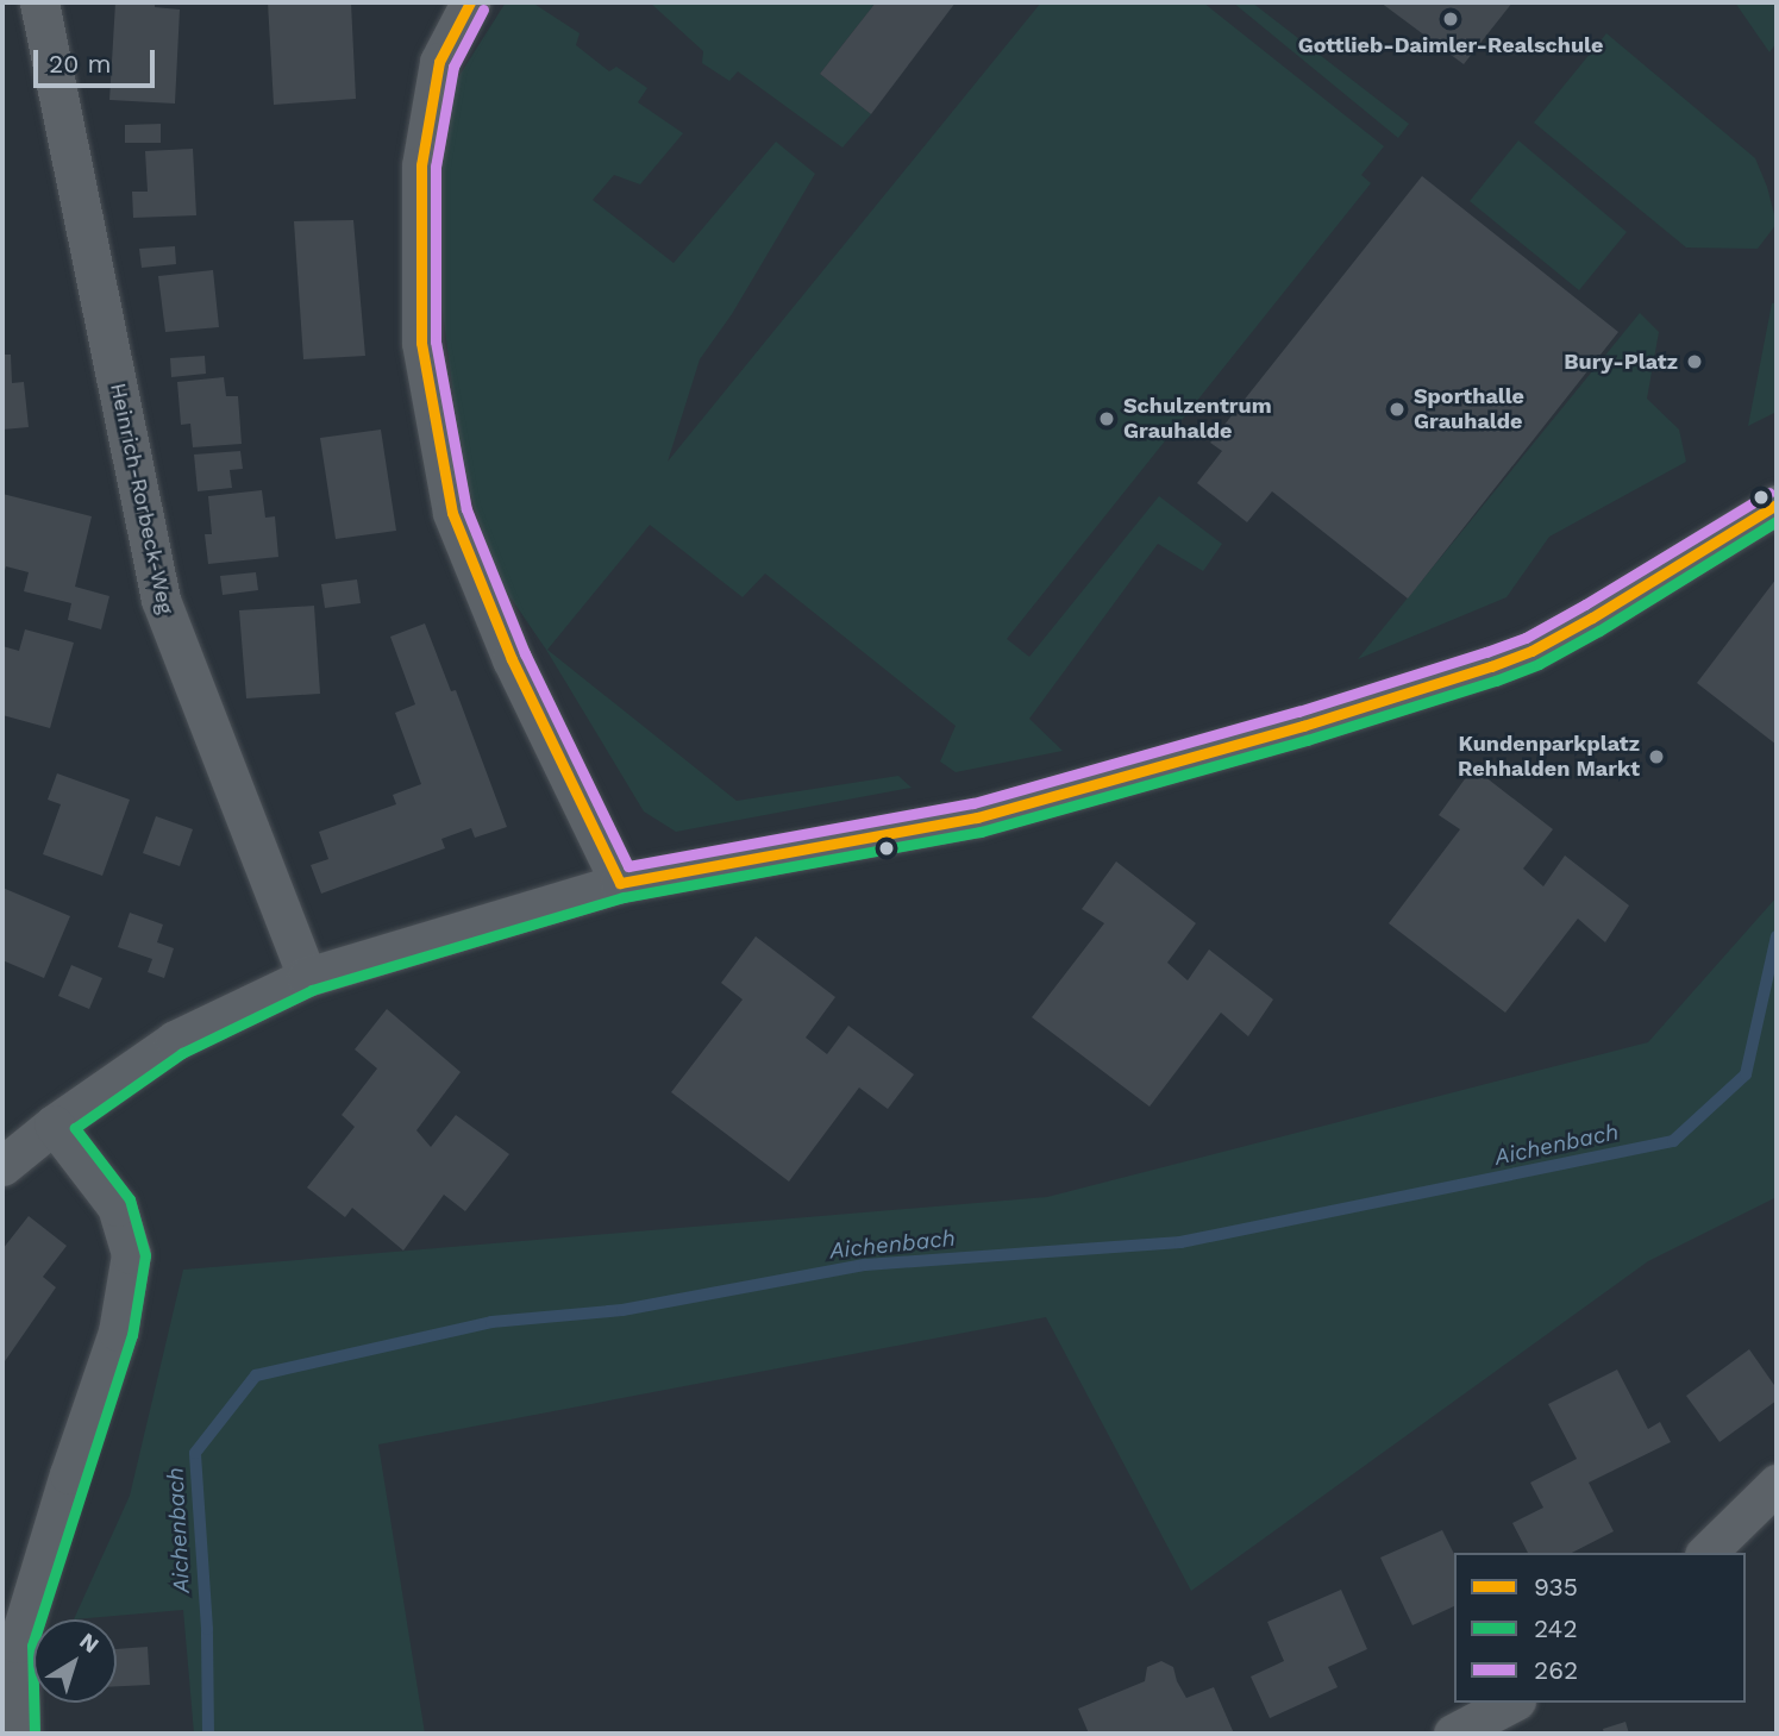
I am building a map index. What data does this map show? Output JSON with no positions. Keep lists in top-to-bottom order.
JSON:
{
  "streets": {
    "street": ["Heinrich-Rorbeck-Weg"]
  },
  "water": ["Aichenbach"],
  "places": [
    "Gottlieb-Daimler-Realschule",
    "Bury-Platz",
    "Sporthalle Grauhalde",
    "Schulzentrum Grauhalde",
    "Kundenparkplatz Rehhalden Markt"
  ],
  "lines": ["transit line 935", "transit line 262", "transit line 242"],
  "legend": ["935", "242", "262"],
  "scale_bar": "20 m",
  "north": "top right"
}
